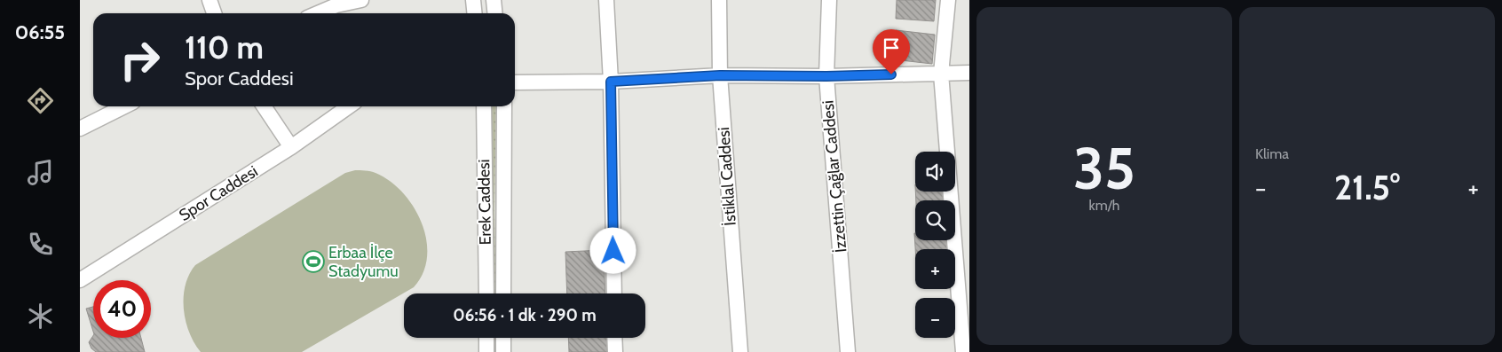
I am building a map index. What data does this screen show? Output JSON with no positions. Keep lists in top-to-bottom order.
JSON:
{
  "streets": {
    "street": [
      "İstiklal Caddesi",
      "İzzettin Çağlar Caddesi",
      "Spor Caddesi",
      "Erek Caddesi"
    ]
  },
  "places": {
    "sports": ["Erbaa İlçe Stadyumu"]
  },
  "page": {
    "tabs": "06:55",
    "tile": [
      ["35", "km/h"],
      "Klima"
    ],
    "turn": ["110 m", "Spor Caddesi"],
    "map_buttons": ["+", "−"],
    "heat": ["−", "21.5°", "+"],
    "limit": "40",
    "trip": "06:56 · 1 dk · 290 m"
  }
}
